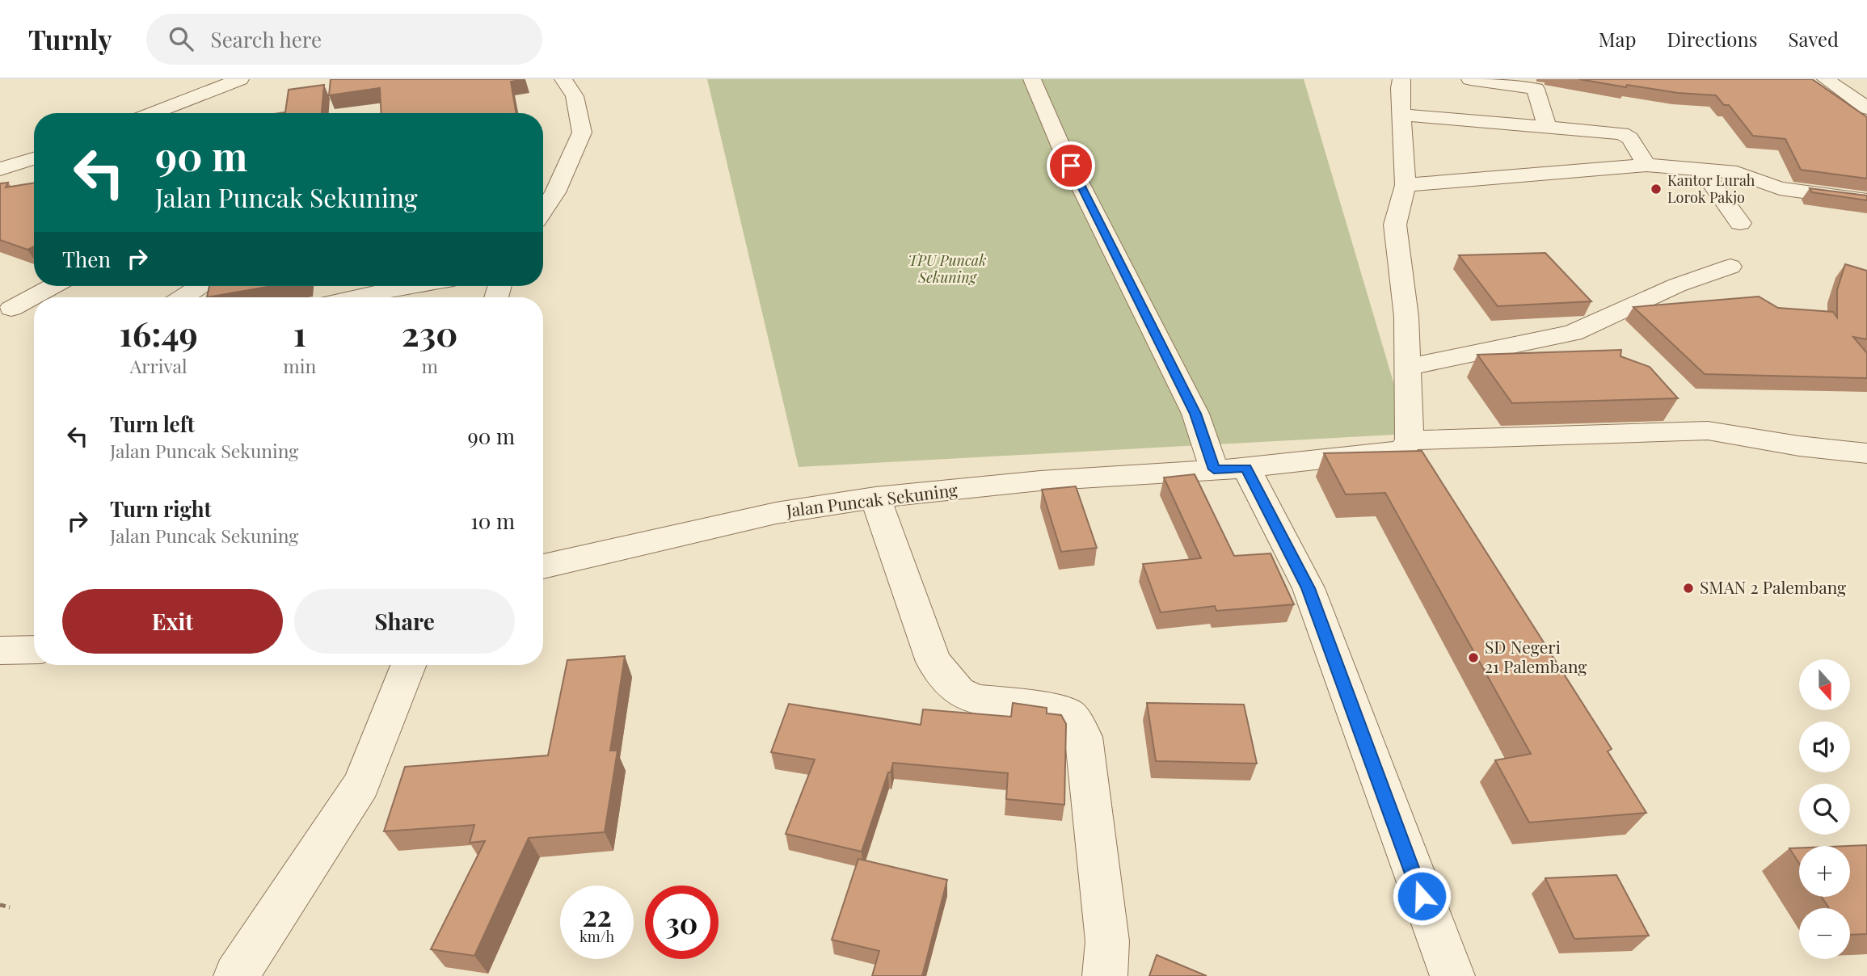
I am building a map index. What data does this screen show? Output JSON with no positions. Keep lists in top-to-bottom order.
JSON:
{
  "streets": {
    "street": ["Jalan Puncak Sekuning"]
  },
  "parks": ["TPU Puncak Sekuning"],
  "places": ["Kantor Lurah Lorok Pakjo", "SMAN 2 Palembang", "SD Negeri 21 Palembang"],
  "north": "bottom",
  "page": {
    "header": "Turnly",
    "search": "Search here",
    "nav": ["Map", "Directions", "Saved"],
    "turn": ["90 m", "Jalan Puncak Sekuning"],
    "then": "Then",
    "eta": [
      "16:49",
      "Arrival",
      "1",
      "min",
      "230",
      "m"
    ],
    "list": [
      {
        "name": "Turn left",
        "note": "Jalan Puncak Sekuning",
        "value": "90 m"
      },
      {
        "name": "Turn right",
        "note": "Jalan Puncak Sekuning",
        "value": "10 m"
      }
    ],
    "buttons": ["Exit", "Share"],
    "map_buttons": ["+", "−"],
    "speed": "22 km/h",
    "limit": "30"
  }
}
